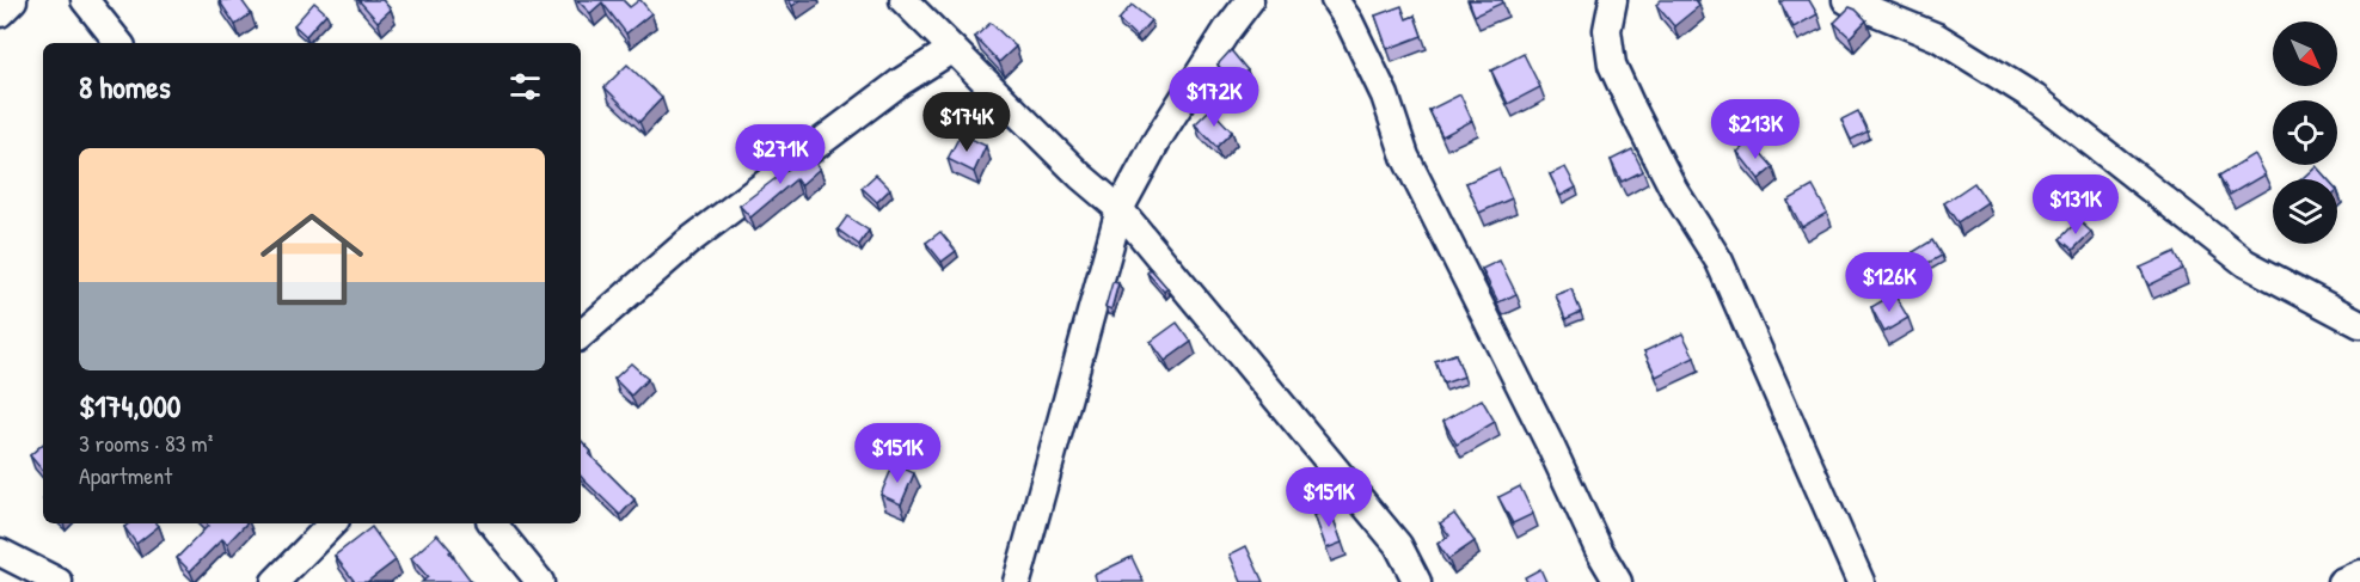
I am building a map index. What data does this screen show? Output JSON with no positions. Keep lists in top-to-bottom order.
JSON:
{
  "north": "bottom right",
  "page": {
    "heading": "8 homes",
    "price": [
      "$172K",
      "$174K",
      "$213K",
      "$271K",
      "$131K",
      "$126K",
      "$151K",
      "$151K"
    ],
    "list": [
      {
        "name": "$174,000",
        "note": "3 rooms · 83 m² · Apartment"
      }
    ]
  }
}
